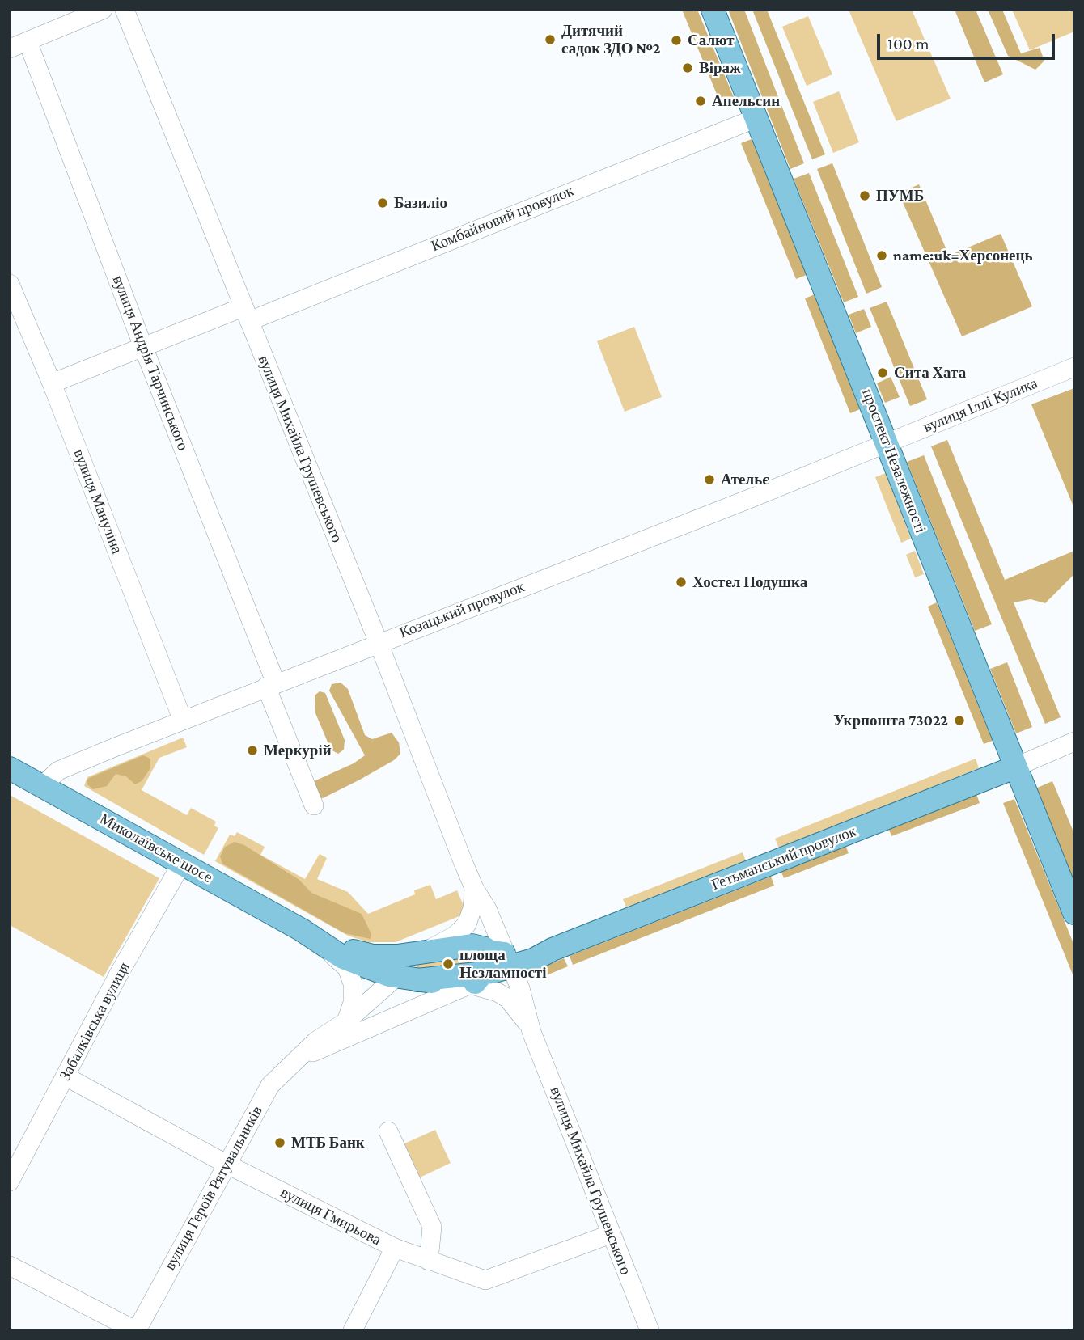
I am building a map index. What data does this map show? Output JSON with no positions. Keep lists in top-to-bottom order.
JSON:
{
  "streets": {
    "main road": ["проспект Незалежності", "Миколаївське шосе", "Гетьманський провулок"],
    "street": [
      "Комбайновий провулок",
      "вулиця Андрія Тарчинського",
      "вулиця Іллі Кулика",
      "вулиця Михайла Грушевського",
      "вулиця Мануліна",
      "Козацький провулок",
      "Забалківська вулиця",
      "вулиця Героїв Рятувальників",
      "вулиця Гмирьова"
    ]
  },
  "crossings": [
    ["Комбайновий провулок", "вулиця Андрія Тарчинського"],
    ["Комбайновий провулок", "вулиця Михайла Грушевського"],
    ["Комбайновий провулок", "проспект Незалежності"],
    ["Комбайновий провулок", "вулиця Мануліна"],
    ["вулиця Андрія Тарчинського", "Козацький провулок"],
    ["вулиця Іллі Кулика", "проспект Незалежності"],
    ["вулиця Іллі Кулика", "Козацький провулок"],
    ["вулиця Михайла Грушевського", "Козацький провулок"],
    ["вулиця Михайла Грушевського", "вулиця Гмирьова"],
    ["проспект Незалежності", "Козацький провулок"],
    ["проспект Незалежності", "Гетьманський провулок"],
    ["вулиця Мануліна", "Козацький провулок"],
    ["Козацький провулок", "Миколаївське шосе"],
    ["Миколаївське шосе", "Забалківська вулиця"],
    ["Забалківська вулиця", "вулиця Гмирьова"],
    ["вулиця Героїв Рятувальників", "вулиця Гмирьова"]
  ],
  "places": [
    "Дитячий садок ЗДО №2",
    "Салют",
    "Віраж",
    "Апельсин",
    "ПУМБ",
    "Базиліо",
    "name:uk=Херсонець",
    "Сита Хата",
    "Ательє",
    "Хостел Подушка",
    "Укрпошта 73022",
    "Меркурій",
    "площа Незламності",
    "МТБ Банк"
  ],
  "scale_bar": "100 m"
}
